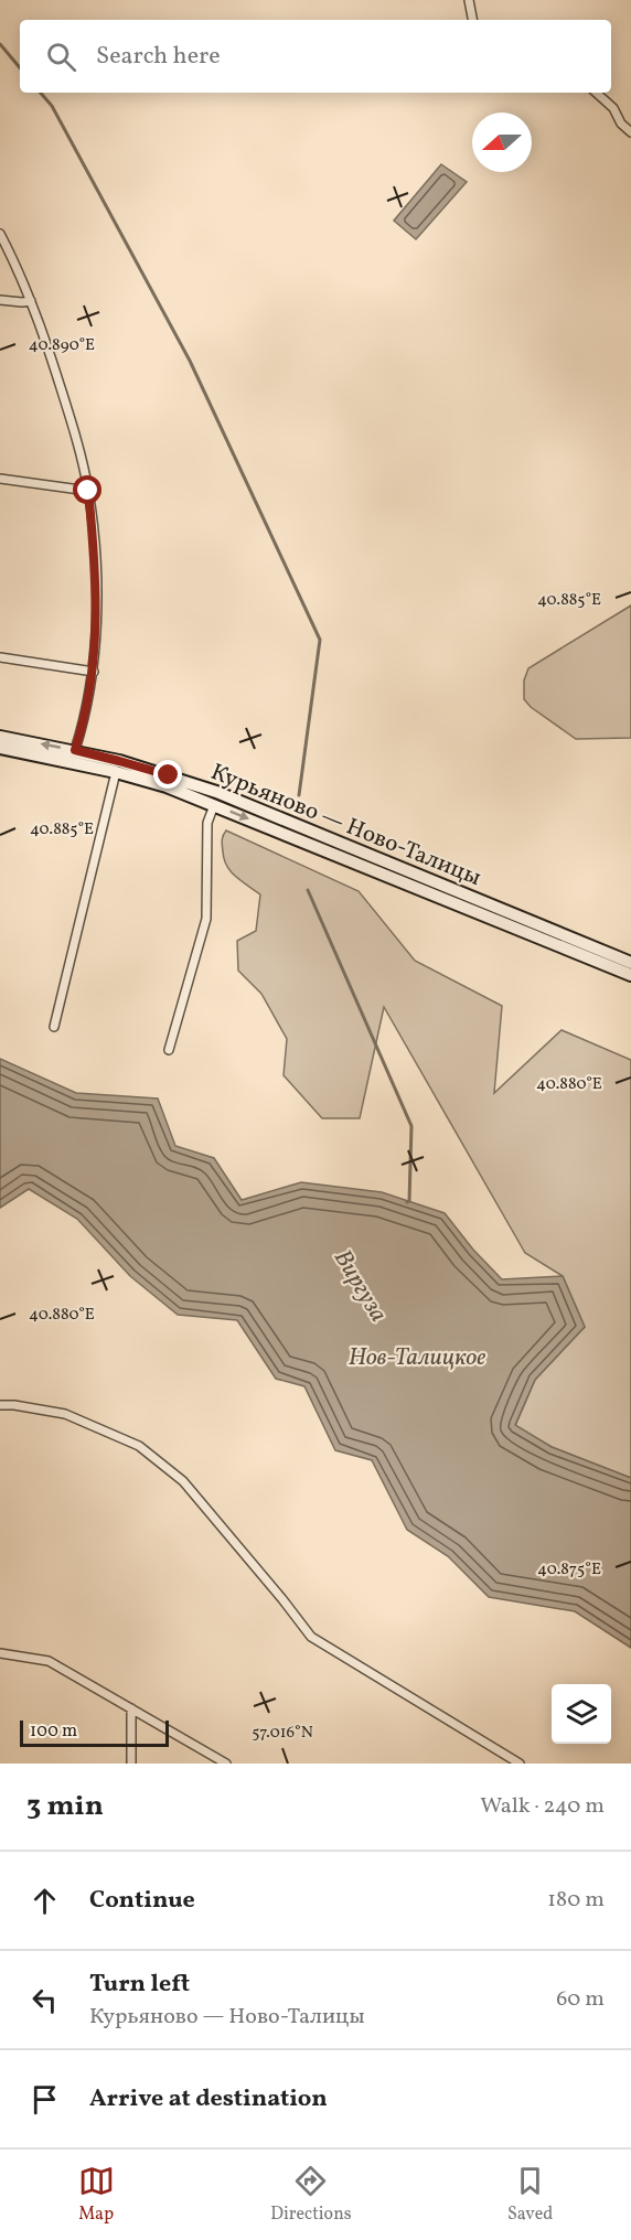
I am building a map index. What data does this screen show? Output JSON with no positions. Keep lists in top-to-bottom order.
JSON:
{
  "streets": {
    "main road": ["Курьяново — Ново-Талицы"]
  },
  "water": ["Виргуза", "Нов-Талицкое"],
  "scale_bar": "100 m",
  "north": "left",
  "page": {
    "search": "Search here",
    "scale": "100 m",
    "heading": ["3 min", "Walk · 240 m"],
    "list": [
      ["Continue", "180 m"],
      ["Turn left", "Курьяново — Ново-Талицы", "60 m"],
      "Arrive at destination"
    ],
    "nav": ["Map", "Directions", "Saved"]
  },
  "coordinates": [
    "40.890°E",
    "40.885°E",
    "40.880°E",
    "40.875°E",
    "57.016°N"
  ]
}
